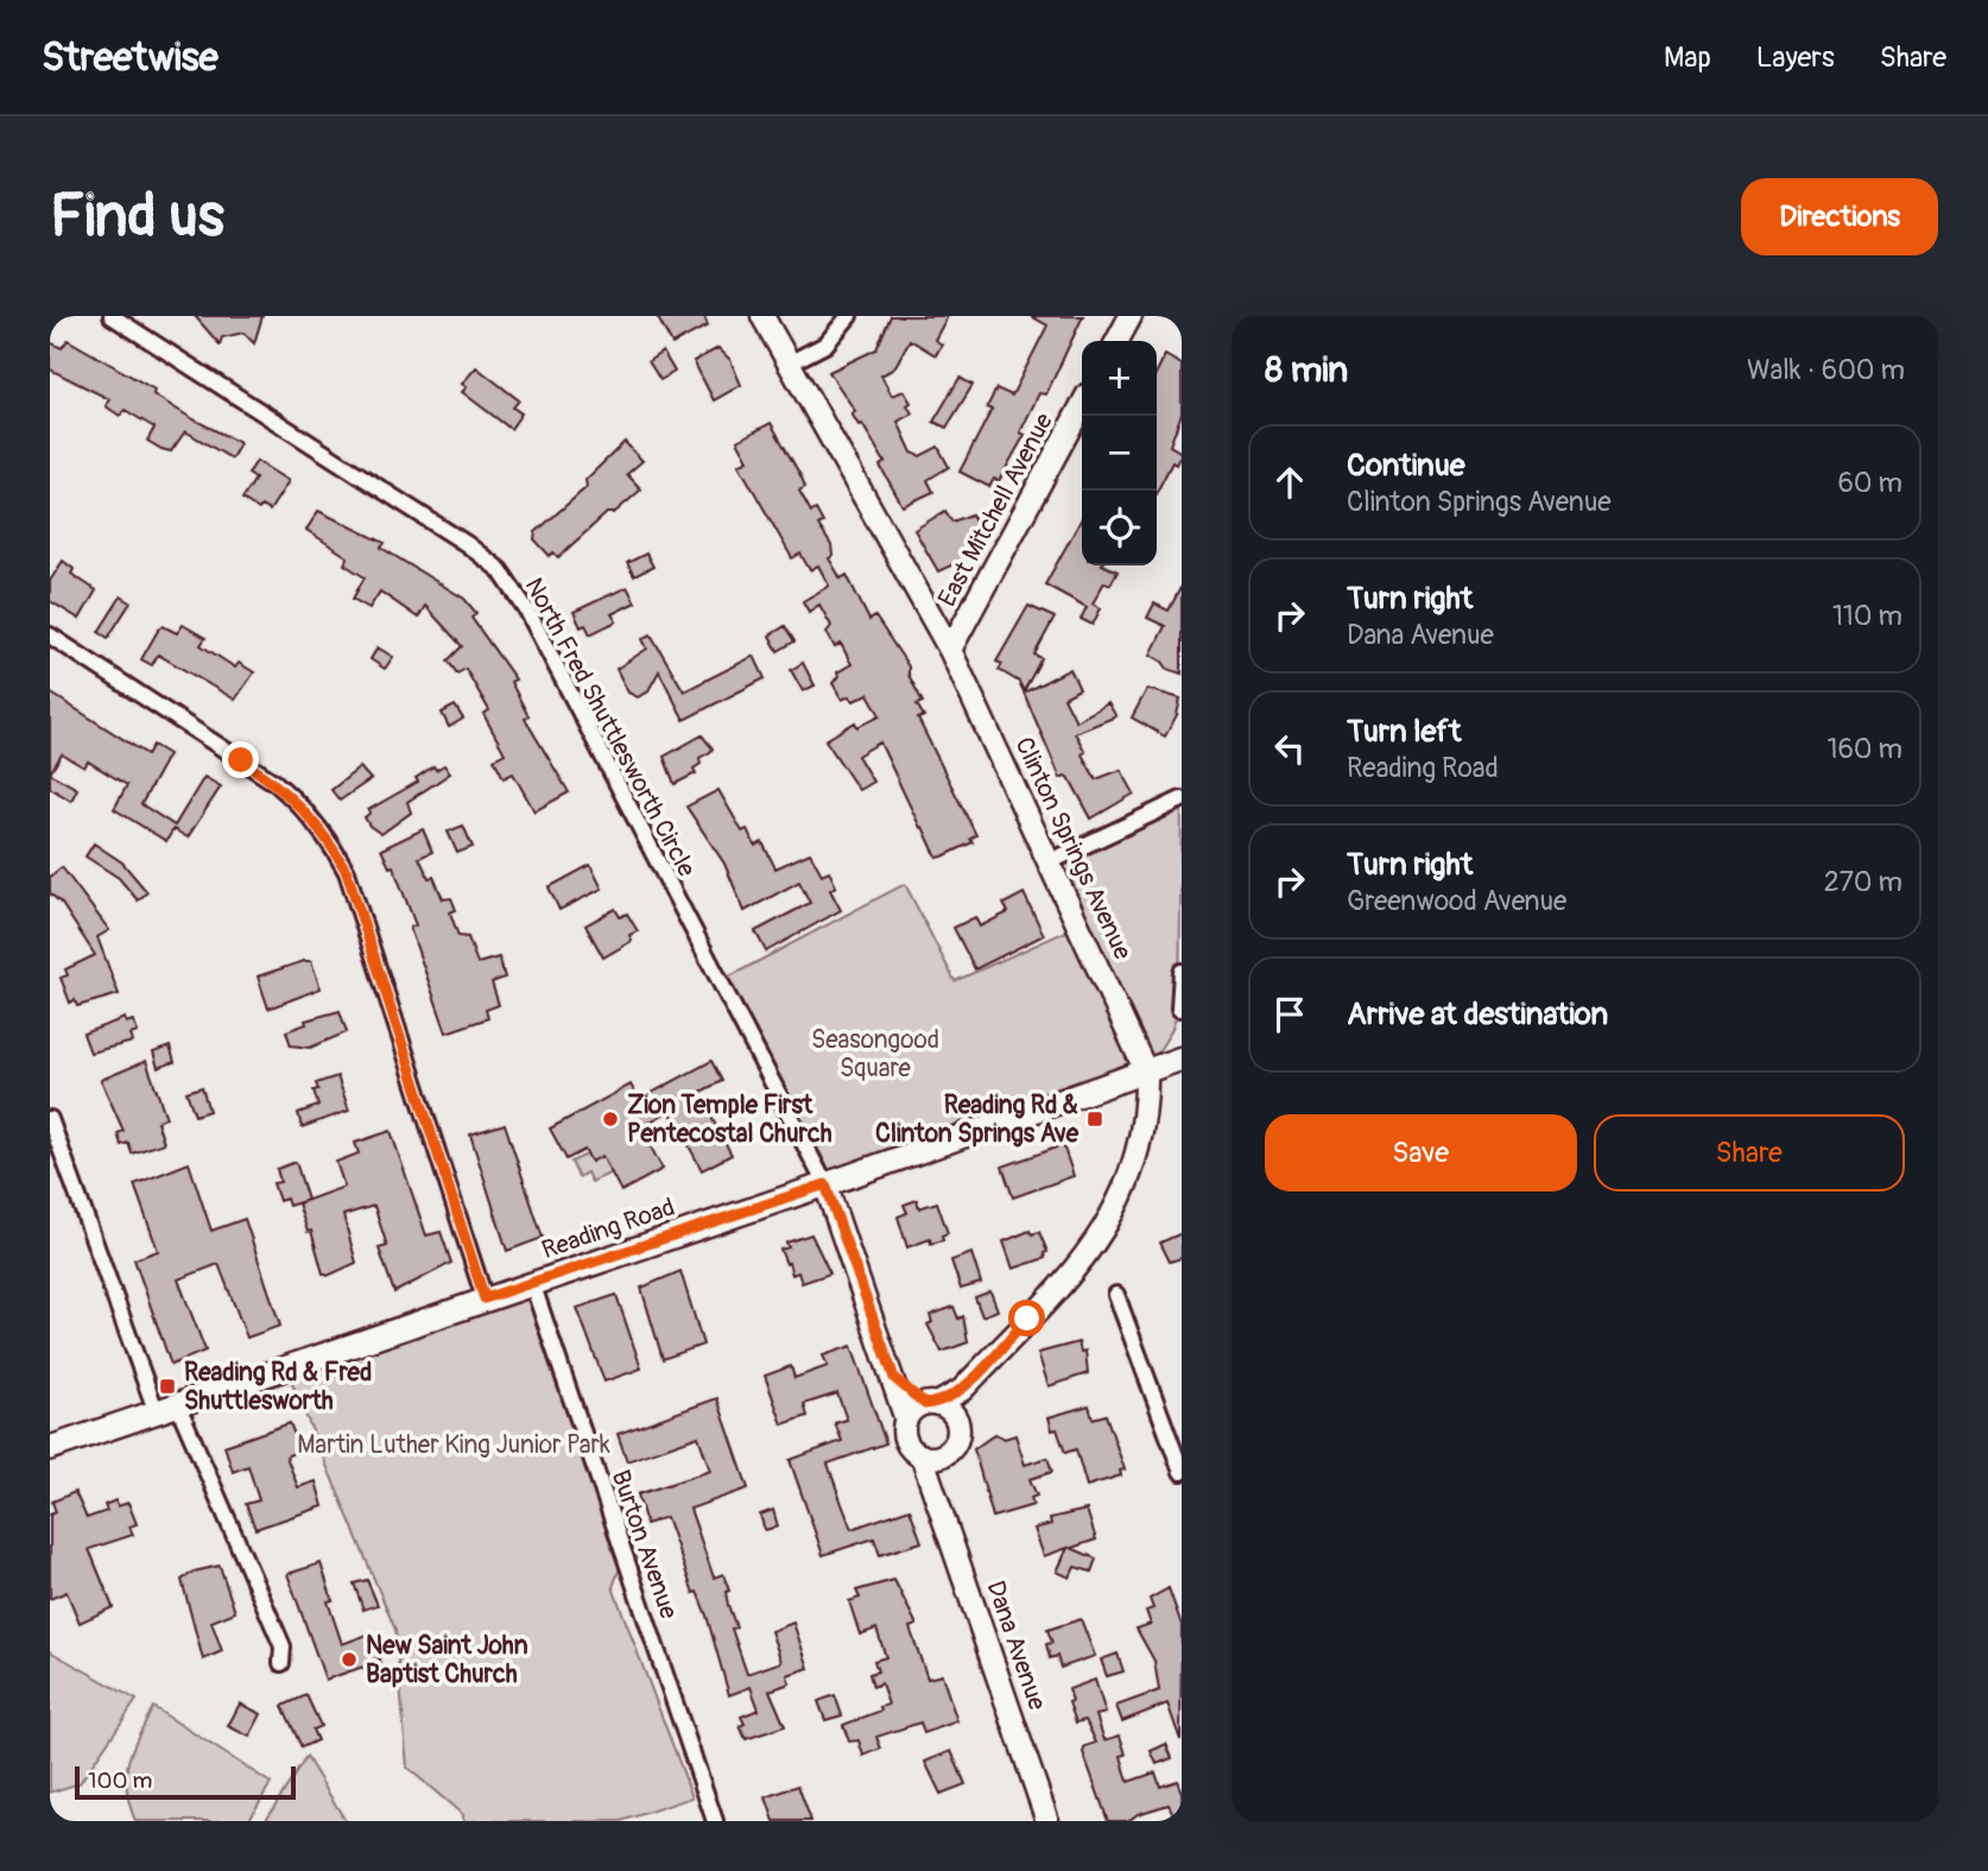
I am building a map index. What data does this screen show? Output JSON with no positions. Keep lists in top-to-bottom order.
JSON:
{
  "streets": {
    "main road": ["Reading Road"],
    "street": [
      "East Mitchell Avenue",
      "North Fred Shuttlesworth Circle",
      "Clinton Springs Avenue",
      "Burton Avenue",
      "Dana Avenue"
    ]
  },
  "crossings": [
    ["East Mitchell Avenue", "Clinton Springs Avenue"],
    ["North Fred Shuttlesworth Circle", "Reading Road"],
    ["Clinton Springs Avenue", "Reading Road"],
    ["Clinton Springs Avenue", "Dana Avenue"],
    ["Reading Road", "Burton Avenue"]
  ],
  "parks": ["Seasongood Square", "Martin Luther King Junior Park"],
  "places": {
    "other": ["Zion Temple First Pentecostal Church", "New Saint John Baptist Church"],
    "transit": ["Reading Rd & Clinton Springs Ave", "Reading Rd & Fred Shuttlesworth"]
  },
  "scale_bar": "100 m",
  "page": {
    "header": "Streetwise",
    "nav": ["Map", "Layers", "Share"],
    "buttons": [
      "Directions",
      ["Save", "Share"]
    ],
    "title": "Find us",
    "heading": ["8 min", "Walk · 600 m"],
    "map_buttons": ["+", "−"],
    "list": [
      ["Continue", "Clinton Springs Avenue", "60 m"],
      ["Turn right", "Dana Avenue", "110 m"],
      ["Turn left", "Reading Road", "160 m"],
      ["Turn right", "Greenwood Avenue", "270 m"],
      "Arrive at destination"
    ],
    "scale": "100 m"
  }
}
